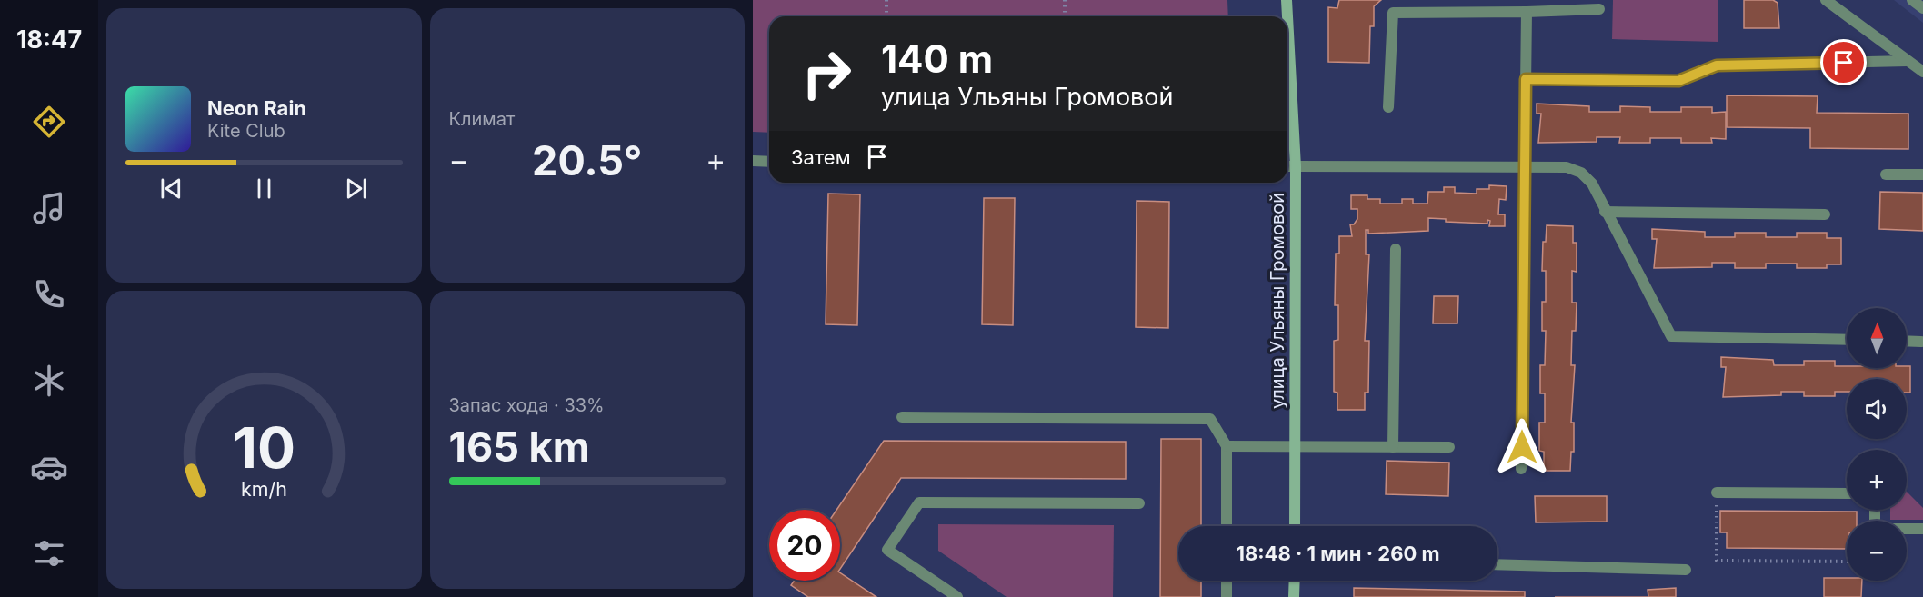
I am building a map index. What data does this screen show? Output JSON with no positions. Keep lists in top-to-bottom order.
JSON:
{
  "streets": {
    "main road": ["улица Ульяны Громовой"]
  },
  "north": "top",
  "page": {
    "tabs": "18:47",
    "tile": [
      "Климат",
      ["Запас хода · 33%", "165 km"]
    ],
    "turn": ["140 m", "улица Ульяны Громовой"],
    "song": ["Neon Rain", "Kite Club"],
    "then": "Затем",
    "heat": ["−", "20.5°", "+"],
    "map_buttons": ["+", "−"],
    "limit": "20",
    "trip": "18:48 · 1 мин · 260 m",
    "gauge": ["10", "km/h"]
  }
}
